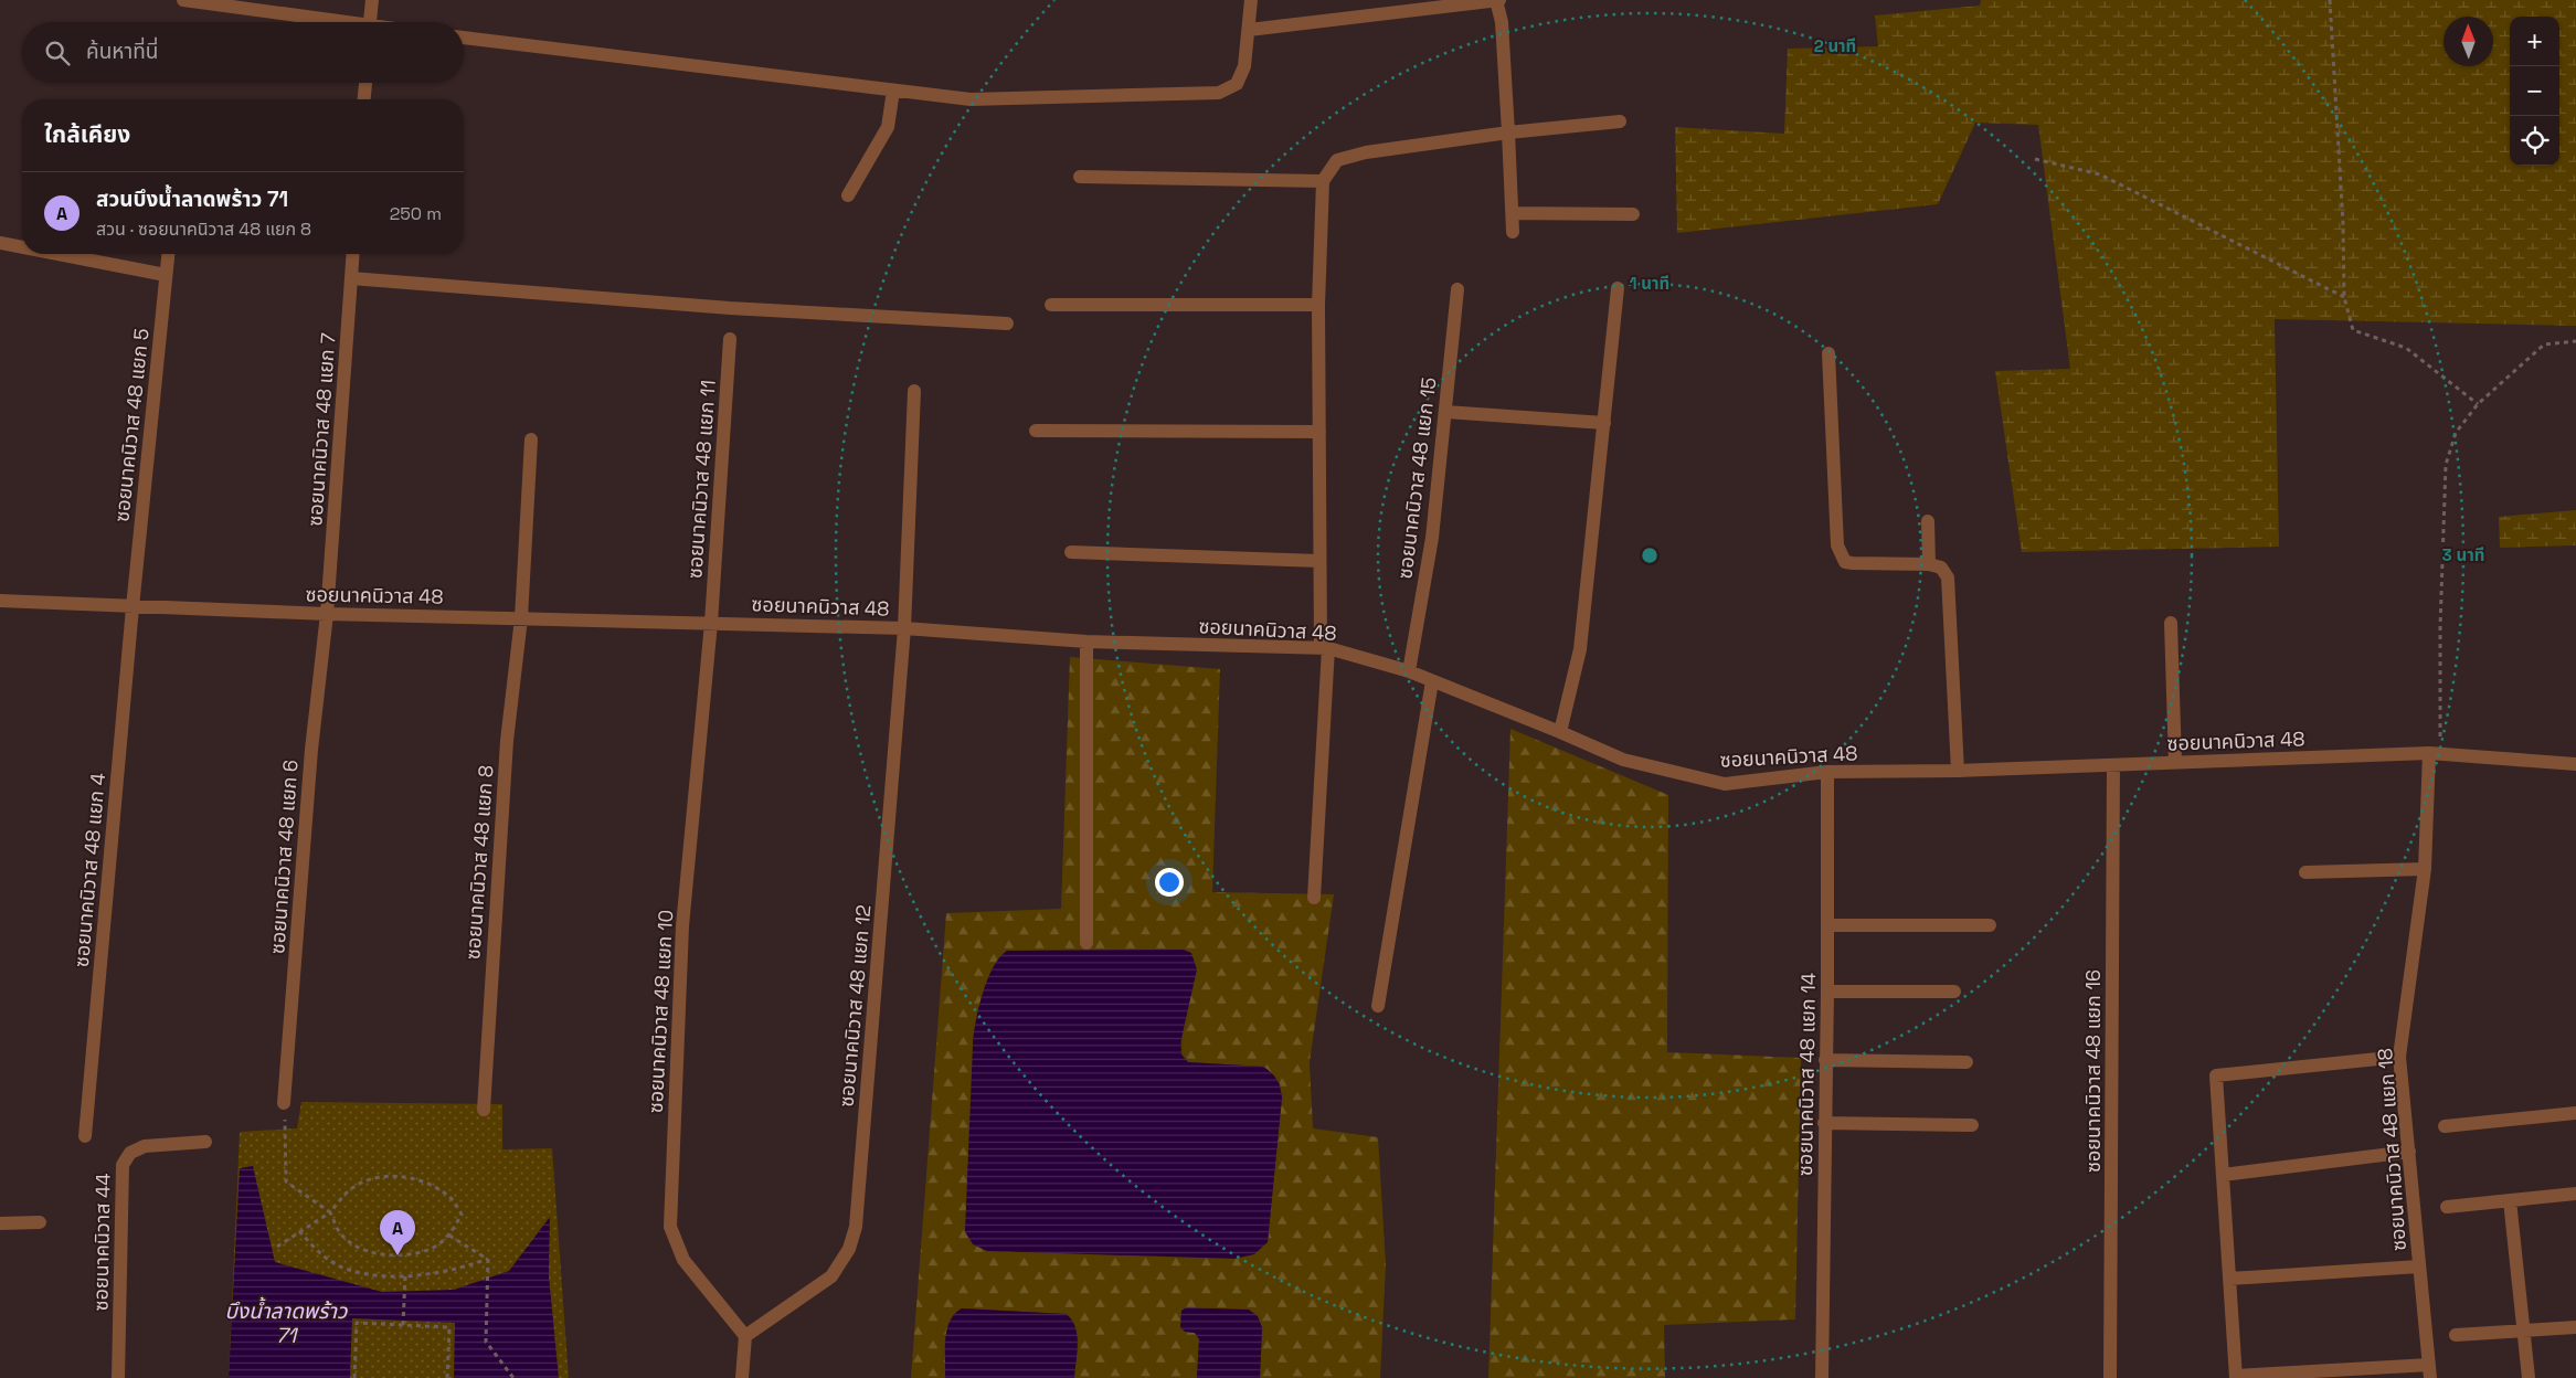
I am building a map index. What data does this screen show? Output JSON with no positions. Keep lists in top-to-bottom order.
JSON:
{
  "streets": {
    "street": [
      "ซอยนาคนิวาส 48 แยก 5",
      "ซอยนาคนิวาส 48 แยก 7",
      "ซอยนาคนิวาส 48 แยก 15",
      "ซอยนาคนิวาส 48 แยก 11",
      "ซอยนาคนิวาส 48",
      "ซอยนาคนิวาส 48 แยก 6",
      "ซอยนาคนิวาส 48 แยก 8",
      "ซอยนาคนิวาส 48 แยก 4",
      "ซอยนาคนิวาส 48 แยก 12",
      "ซอยนาคนิวาส 48 แยก 10",
      "ซอยนาคนิวาส 48 แยก 16",
      "ซอยนาคนิวาส 48 แยก 14",
      "ซอยนาคนิวาส 48 แยก 18",
      "ซอยนาคนิวาส 44"
    ]
  },
  "crossings": [
    ["ซอยนาคนิวาส 48 แยก 5", "ซอยนาคนิวาส 48"],
    ["ซอยนาคนิวาส 48 แยก 5", "ซอยนาคนิวาส 48 แยก 4"],
    ["ซอยนาคนิวาส 48 แยก 7", "ซอยนาคนิวาส 48"],
    ["ซอยนาคนิวาส 48 แยก 7", "ซอยนาคนิวาส 48 แยก 6"],
    ["ซอยนาคนิวาส 48 แยก 15", "ซอยนาคนิวาส 48"],
    ["ซอยนาคนิวาส 48 แยก 11", "ซอยนาคนิวาส 48"],
    ["ซอยนาคนิวาส 48 แยก 11", "ซอยนาคนิวาส 48 แยก 10"],
    ["ซอยนาคนิวาส 48", "ซอยนาคนิวาส 48 แยก 6"],
    ["ซอยนาคนิวาส 48", "ซอยนาคนิวาส 48 แยก 8"],
    ["ซอยนาคนิวาส 48", "ซอยนาคนิวาส 48 แยก 4"],
    ["ซอยนาคนิวาส 48", "ซอยนาคนิวาส 48 แยก 12"],
    ["ซอยนาคนิวาส 48", "ซอยนาคนิวาส 48 แยก 10"],
    ["ซอยนาคนิวาส 48", "ซอยนาคนิวาส 48 แยก 16"],
    ["ซอยนาคนิวาส 48", "ซอยนาคนิวาส 48 แยก 14"],
    ["ซอยนาคนิวาส 48", "ซอยนาคนิวาส 48 แยก 18"],
    ["ซอยนาคนิวาส 48 แยก 12", "ซอยนาคนิวาส 48 แยก 10"]
  ],
  "water": ["บึงน้ำลาดพร้าว 71"],
  "north": "top",
  "page": {
    "map_buttons": ["+", "−"],
    "search": "ค้นหาที่นี่",
    "heading": "ใกล้เคียง",
    "list": [
      {
        "mark": "A",
        "name": "สวนบึงน้ำลาดพร้าว 71",
        "note": "สวน · ซอยนาคนิวาส 48 แยก 8",
        "value": "250 m"
      }
    ],
    "pins": "A"
  },
  "rings": ["2 นาที", "1 นาที", "3 นาที"]
}
